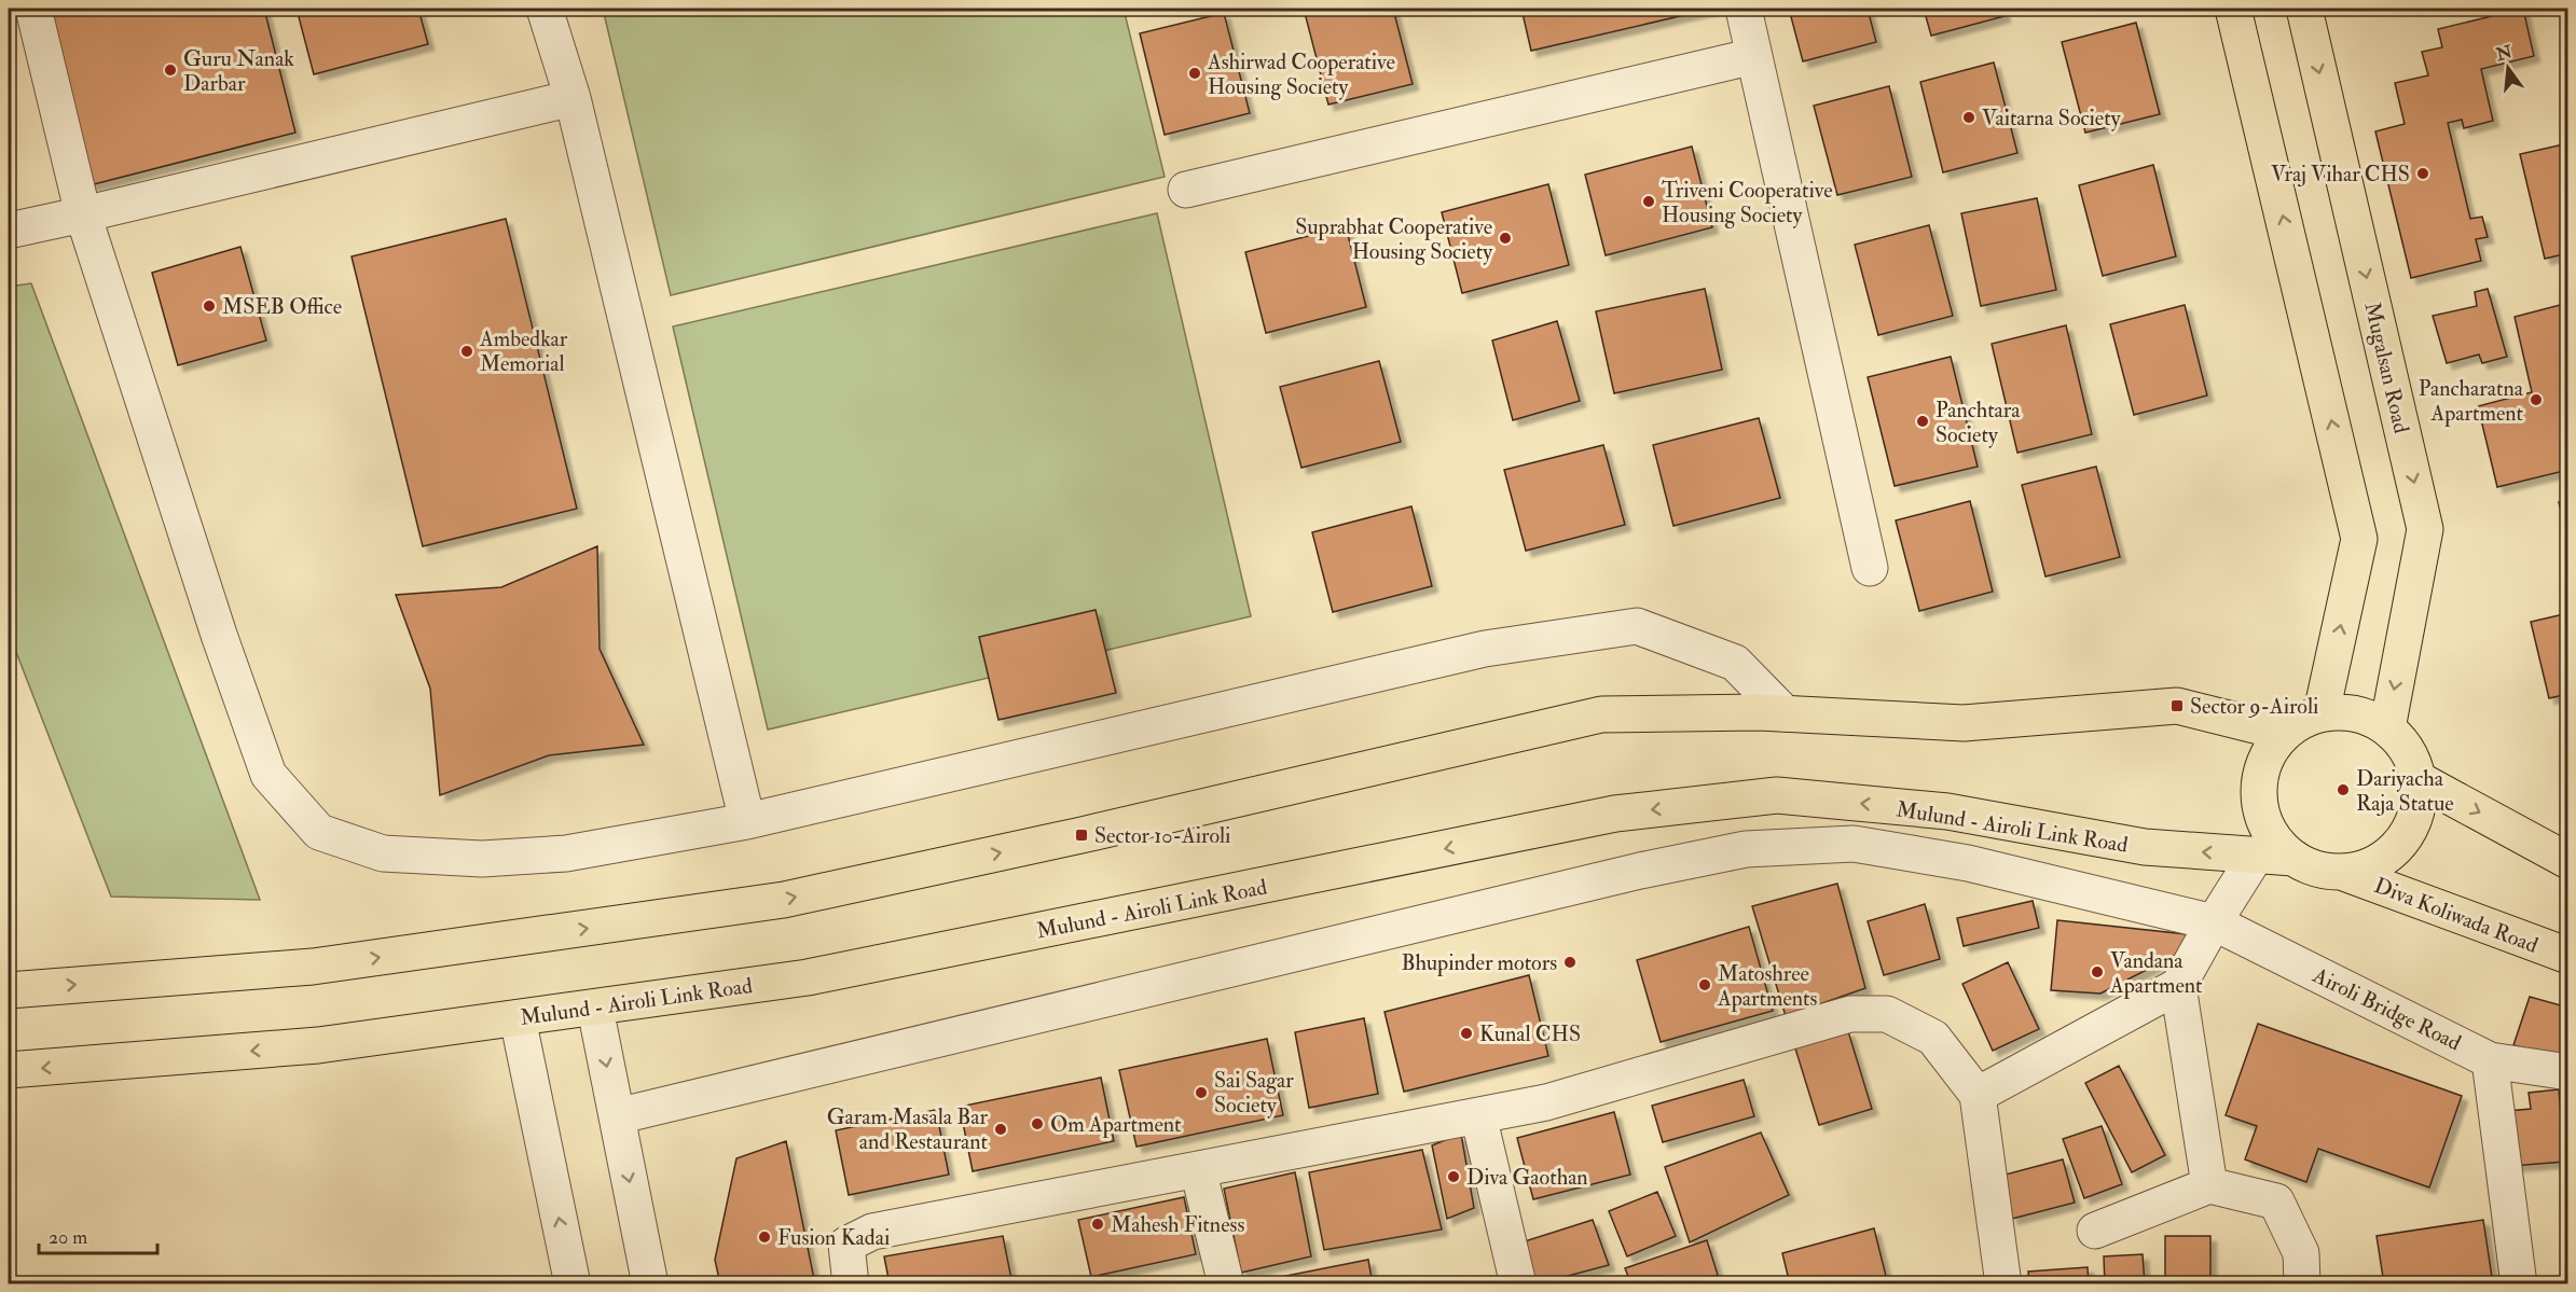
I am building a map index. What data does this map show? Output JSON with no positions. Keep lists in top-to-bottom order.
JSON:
{
  "streets": {
    "main road": ["Mugalsan Road", "Mulund - Airoli Link Road", "Diva Koliwada Road"],
    "street": ["Airoli Bridge Road"]
  },
  "crossings": [
    ["Mugalsan Road", "Mulund - Airoli Link Road"],
    ["Mugalsan Road", "Diva Koliwada Road"],
    ["Mulund - Airoli Link Road", "Diva Koliwada Road"]
  ],
  "places": {
    "other": [
      "Guru Nanak Darbar",
      "Ashirwad Cooperative Housing Society",
      "Vaitarna Society",
      "Vraj Vihar CHS",
      "Triveni Cooperative Housing Society",
      "Suprabhat Cooperative Housing Society",
      "MSEB Office",
      "Ambedkar Memorial",
      "Pancharatna Apartment",
      "Panchtara Society",
      "Dariyacha Raja Statue",
      "Bhupinder motors",
      "Vandana Apartment",
      "Matoshree Apartments",
      "Kunal CHS",
      "Sai Sagar Society",
      "Om Apartment",
      "Garam Masala Bar and Restaurant",
      "Diva Gaothan",
      "Mahesh Fitness",
      "Fusion Kadai"
    ],
    "transit": ["Sector 9-Airoli", "Sector 10-Airoli"]
  },
  "scale_bar": "20 m",
  "north": "top"
}
